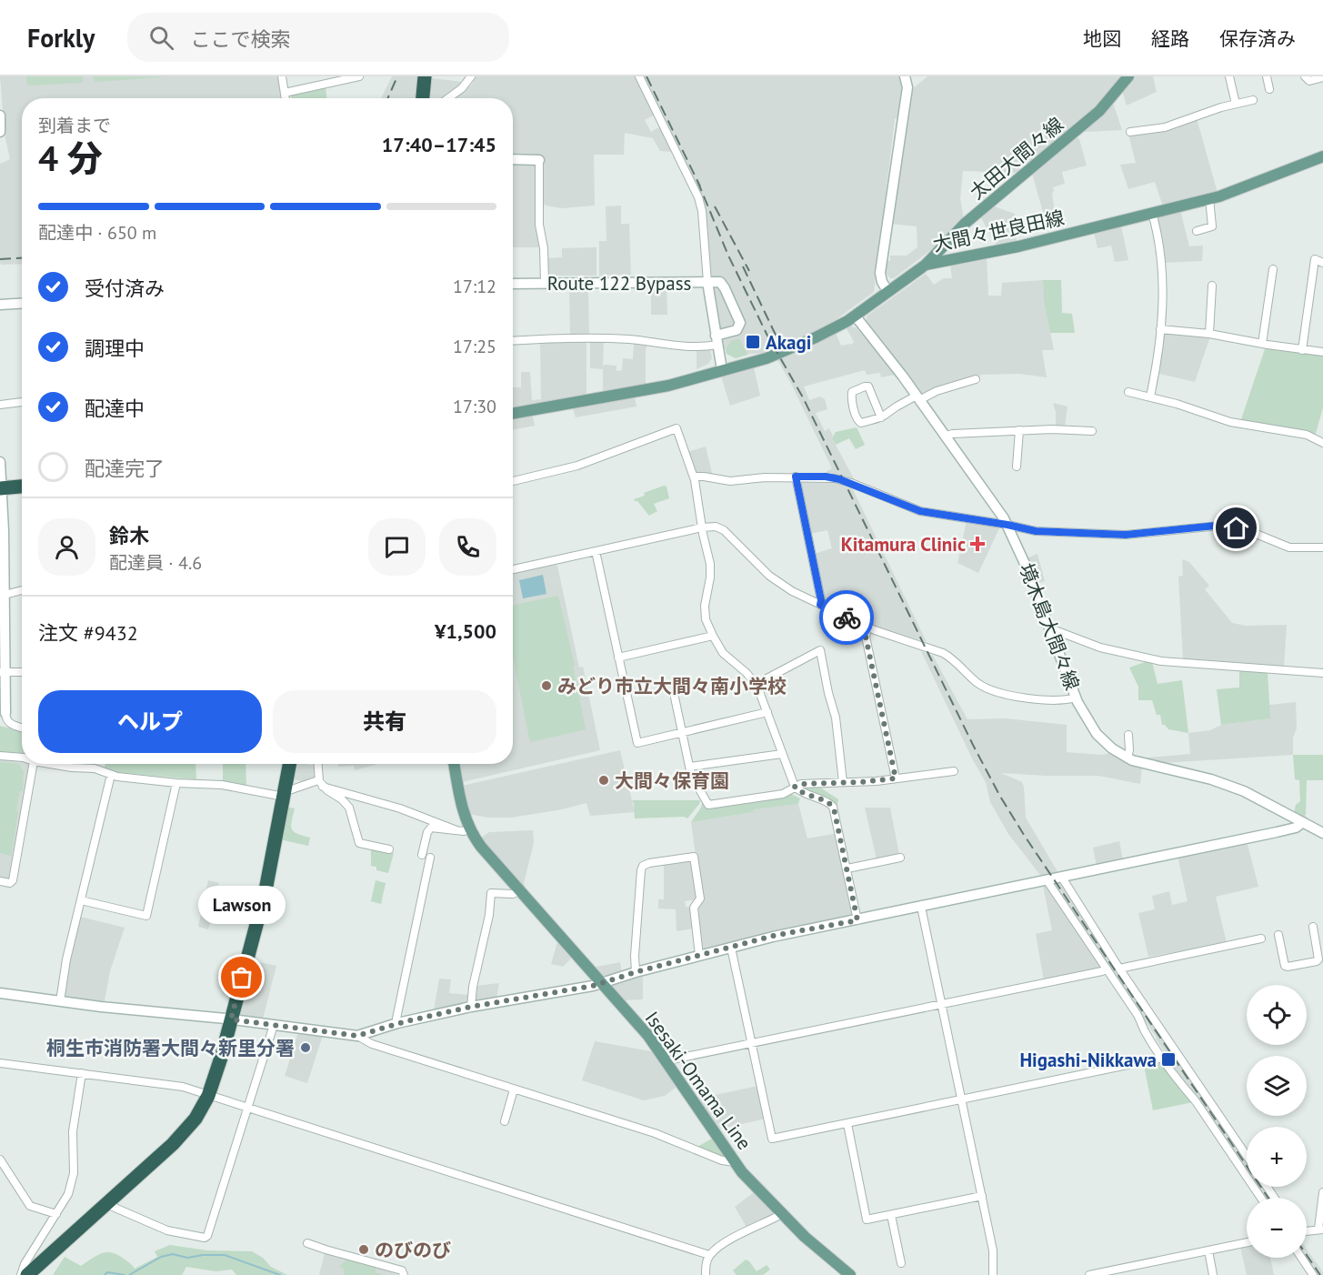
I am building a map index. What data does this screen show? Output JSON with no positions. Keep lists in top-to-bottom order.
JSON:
{
  "streets": {
    "main road": ["太田大間々線", "大間々世良田線", "Isesaki-Omama Line"],
    "street": ["Route 122 Bypass", "境木島大間々線"]
  },
  "crossings": [
    ["太田大間々線", "大間々世良田線"],
    ["大間々世良田線", "Route 122 Bypass"],
    ["大間々世良田線", "境木島大間々線"]
  ],
  "places": {
    "transit": ["Akagi", "Higashi-Nikkawa"],
    "health": ["Kitamura Clinic"],
    "other": [
      "みどり市立大間々南小学校",
      "大間々保育園",
      "Lawson",
      "桐生市消防署大間々新里分署",
      "のびのび"
    ]
  },
  "page": {
    "header": "Forkly",
    "search": "ここで検索",
    "nav": ["地図", "経路", "保存済み"],
    "heading": ["4 分", "到着まで", "17:40–17:45"],
    "panel": [
      "鈴木",
      "配達員 · 4.6",
      "注文 #9432",
      "¥1,500"
    ],
    "bar": "配達中 · 650 m",
    "list": [
      ["受付済み", "17:12"],
      ["調理中", "17:25"],
      ["配達中", "17:30"],
      "配達完了"
    ],
    "buttons": ["ヘルプ", "共有"],
    "bubble": "Lawson",
    "map_buttons": ["+", "−"]
  }
}
